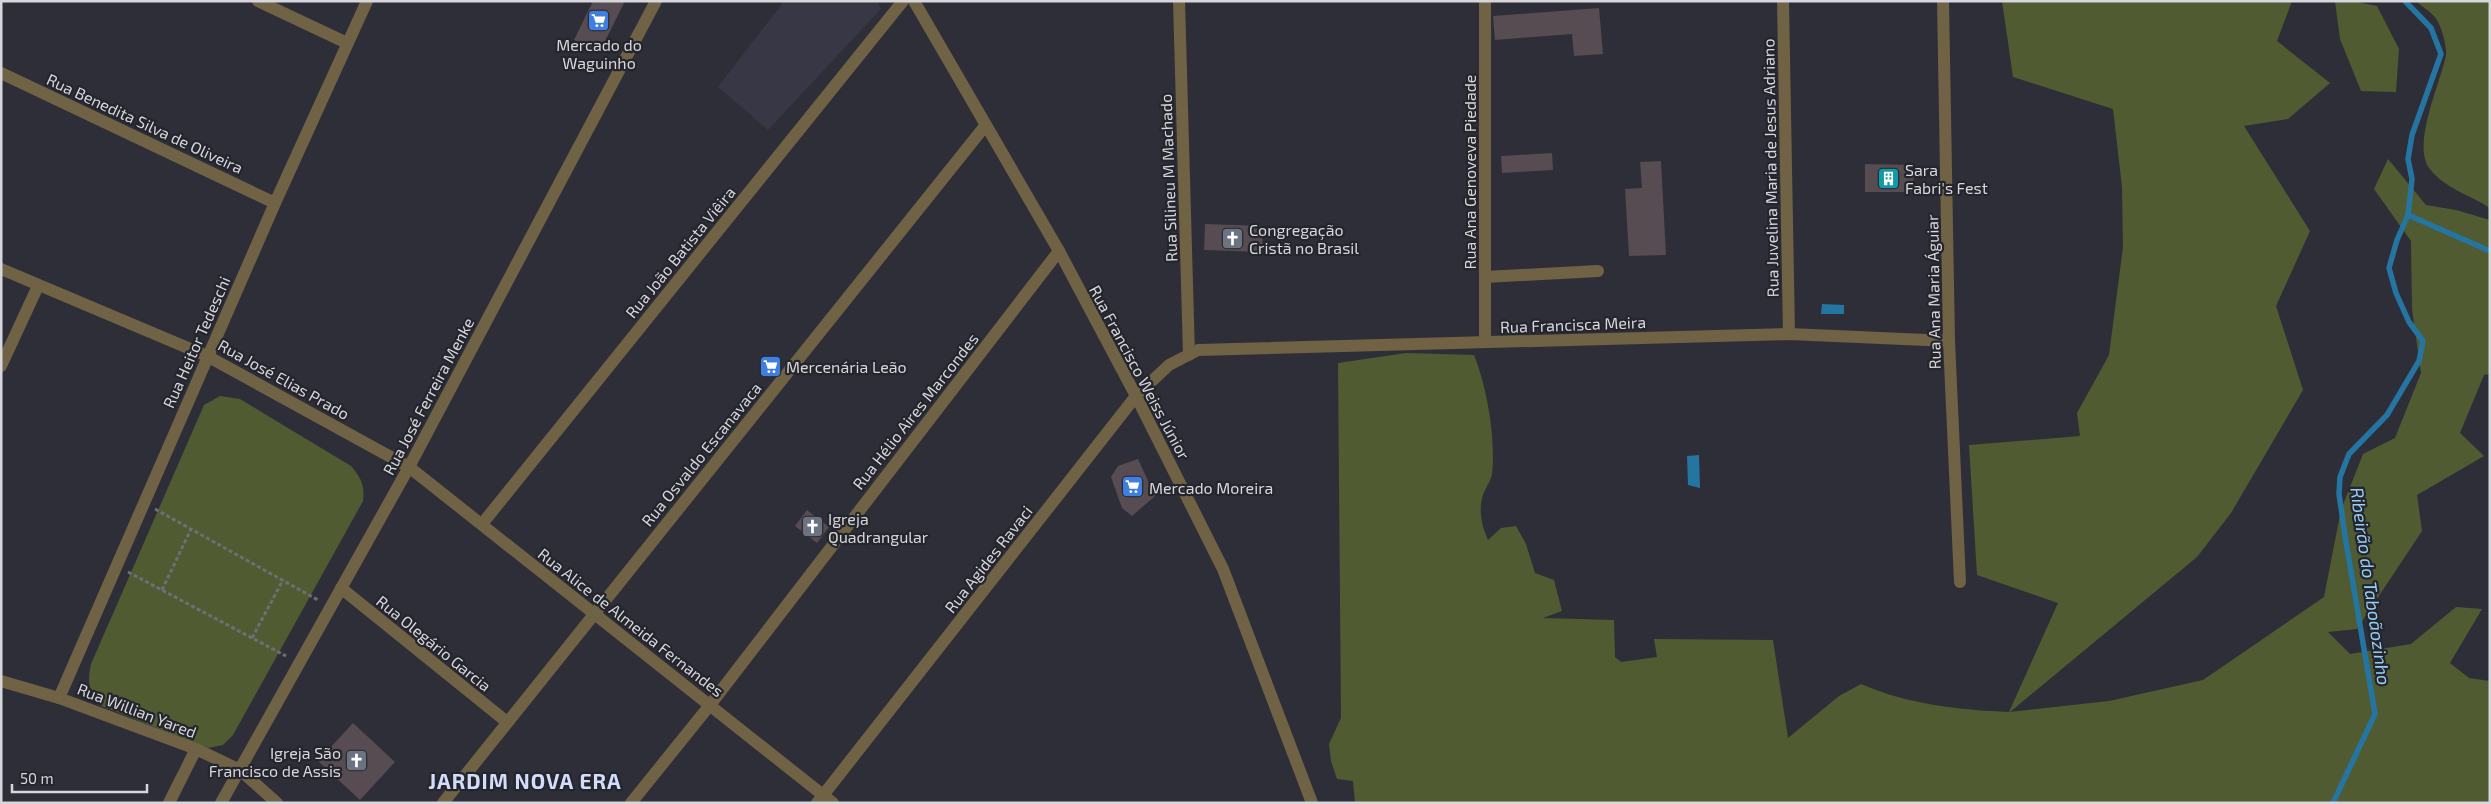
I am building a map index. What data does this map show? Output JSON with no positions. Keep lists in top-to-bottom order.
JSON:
{
  "streets": {
    "street": [
      "Rua Benedita Silva de Oliveira",
      "Rua Juvelina Maria de Jesus Adriano",
      "Rua Ana Genoveva Piedade",
      "Rua Silineu M Machado",
      "Rua João Batista Viêira",
      "Rua Ana Maria Águiar",
      "Rua Francisca Meira",
      "Rua Heitor Tedeschi",
      "Rua Francisco Weiss Júnior",
      "Rua José Elias Prado",
      "Rua José Ferreira Menke",
      "Rua Hélio Aires Marcondes",
      "Rua Osvaldo Escanavaca",
      "Rua Agides Ravaci",
      "Rua Alice de Almeida Fernandes",
      "Rua Olegário Garcia",
      "Rua Willian Yared"
    ]
  },
  "crossings": [
    ["Rua Benedita Silva de Oliveira", "Rua Heitor Tedeschi"],
    ["Rua Juvelina Maria de Jesus Adriano", "Rua Francisca Meira"],
    ["Rua Ana Genoveva Piedade", "Rua Francisca Meira"],
    ["Rua Silineu M Machado", "Rua Francisca Meira"],
    ["Rua Silineu M Machado", "Rua Agides Ravaci"],
    ["Rua João Batista Viêira", "Rua Alice de Almeida Fernandes"],
    ["Rua Ana Maria Águiar", "Rua Francisca Meira"],
    ["Rua Francisca Meira", "Rua Agides Ravaci"],
    ["Rua Heitor Tedeschi", "Rua José Elias Prado"],
    ["Rua Heitor Tedeschi", "Rua Willian Yared"],
    ["Rua Francisco Weiss Júnior", "Rua Hélio Aires Marcondes"],
    ["Rua Francisco Weiss Júnior", "Rua Osvaldo Escanavaca"],
    ["Rua Francisco Weiss Júnior", "Rua Agides Ravaci"],
    ["Rua José Elias Prado", "Rua José Ferreira Menke"],
    ["Rua José Elias Prado", "Rua Alice de Almeida Fernandes"],
    ["Rua José Ferreira Menke", "Rua Alice de Almeida Fernandes"],
    ["Rua José Ferreira Menke", "Rua Olegário Garcia"],
    ["Rua José Ferreira Menke", "Rua Willian Yared"],
    ["Rua Hélio Aires Marcondes", "Rua Alice de Almeida Fernandes"],
    ["Rua Osvaldo Escanavaca", "Rua Alice de Almeida Fernandes"],
    ["Rua Osvaldo Escanavaca", "Rua Olegário Garcia"],
    ["Rua Agides Ravaci", "Rua Alice de Almeida Fernandes"]
  ],
  "districts": ["JARDIM NOVA ERA"],
  "water": ["Ribeirão do Taboãozinho"],
  "places": {
    "supermarket": ["Mercado do Waguinho", "Mercenária Leão", "Mercado Moreira"],
    "building": ["Sara Fabri's Fest"],
    "church": ["Congregação Cristã no Brasil", "Igreja Quadrangular", "Igreja São Francisco de Assis"]
  },
  "scale_bar": "50 m"
}
